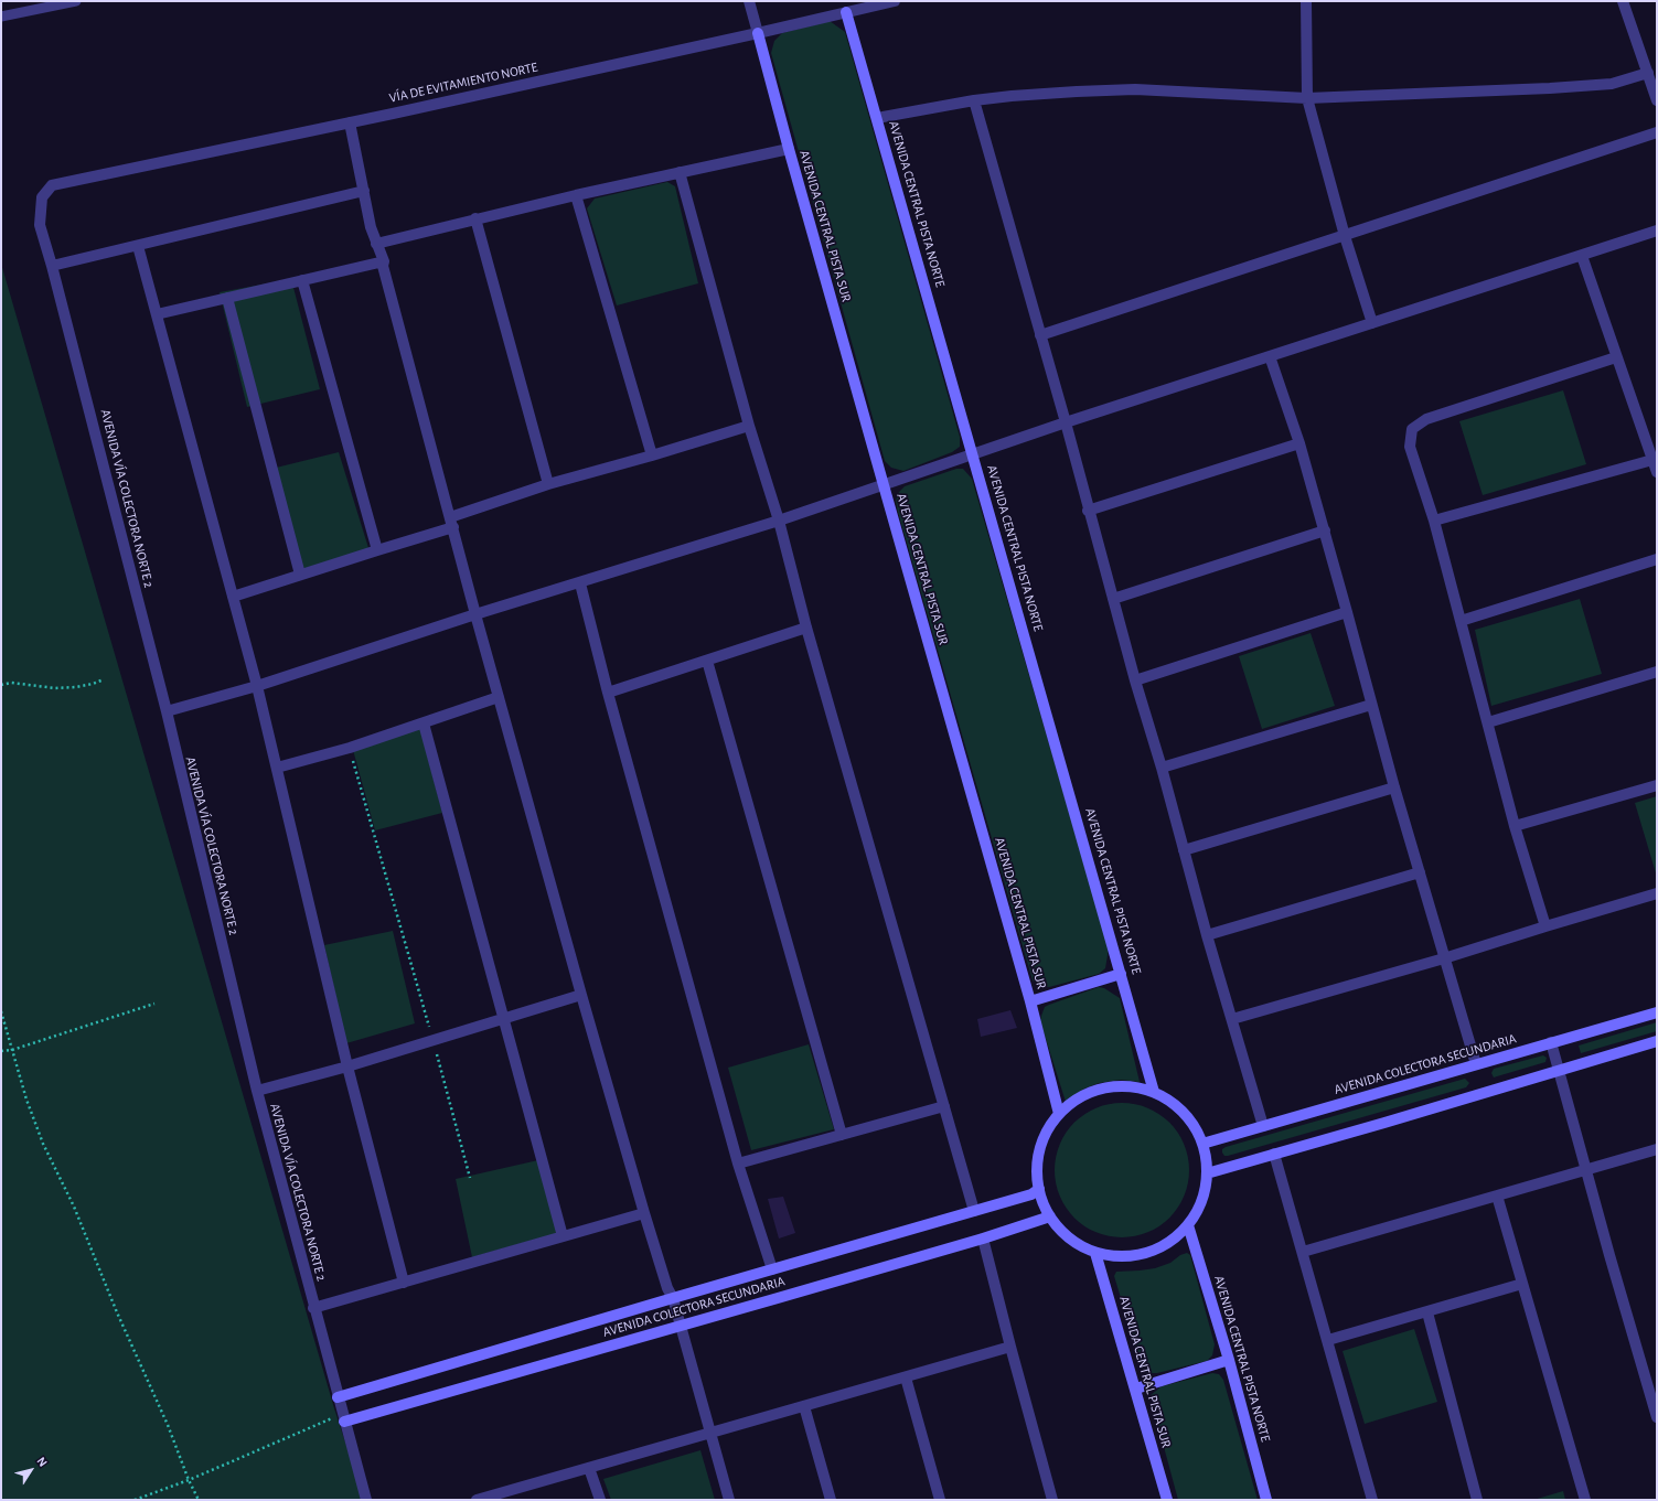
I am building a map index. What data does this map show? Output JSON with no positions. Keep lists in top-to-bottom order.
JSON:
{
  "streets": {
    "street": [
      "VÍA DE EVITAMIENTO NORTE",
      "AVENIDA CENTRAL PISTA NORTE",
      "AVENIDA CENTRAL PISTA SUR",
      "AVENIDA VÍA COLECTORA NORTE 2",
      "AVENIDA COLECTORA SECUNDARIA"
    ]
  },
  "crossings": [
    ["VÍA DE EVITAMIENTO NORTE", "AVENIDA CENTRAL PISTA NORTE"],
    ["VÍA DE EVITAMIENTO NORTE", "AVENIDA CENTRAL PISTA SUR"],
    ["VÍA DE EVITAMIENTO NORTE", "AVENIDA VÍA COLECTORA NORTE 2"],
    ["AVENIDA VÍA COLECTORA NORTE 2", "AVENIDA COLECTORA SECUNDARIA"]
  ],
  "north": "top right"
}
